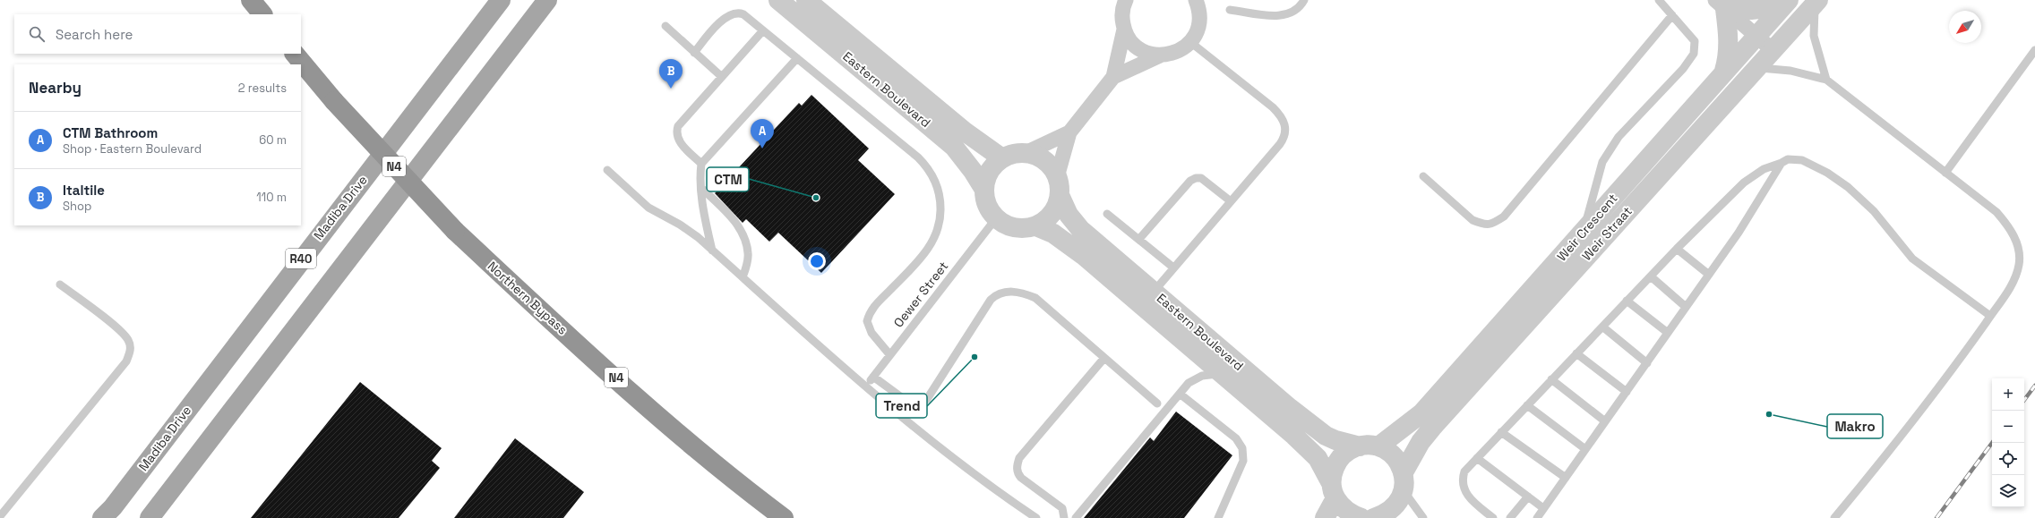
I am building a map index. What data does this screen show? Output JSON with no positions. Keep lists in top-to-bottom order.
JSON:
{
  "streets": {
    "highway": ["N4", "Northern Bypass"],
    "main road": ["Madiba Drive", "R40"],
    "street": ["Eastern Boulevard", "Weir Crescent", "Weir Straat"],
    "lane": ["Oewer Street"]
  },
  "crossings": [
    ["Eastern Boulevard", "Weir Crescent"],
    ["Eastern Boulevard", "Weir Straat"],
    ["Eastern Boulevard", "Oewer Street"]
  ],
  "places": ["CTM", "Trend", "Makro"],
  "north": "bottom left",
  "page": {
    "search": "Search here",
    "pins": ["B", "A"],
    "heading": ["Nearby", "2 results"],
    "list": [
      {
        "mark": "A",
        "name": "CTM Bathroom",
        "note": "Shop · Eastern Boulevard",
        "value": "60 m"
      },
      {
        "mark": "B",
        "name": "Italtile",
        "note": "Shop",
        "value": "110 m"
      }
    ],
    "map_buttons": ["+", "−"]
  }
}
